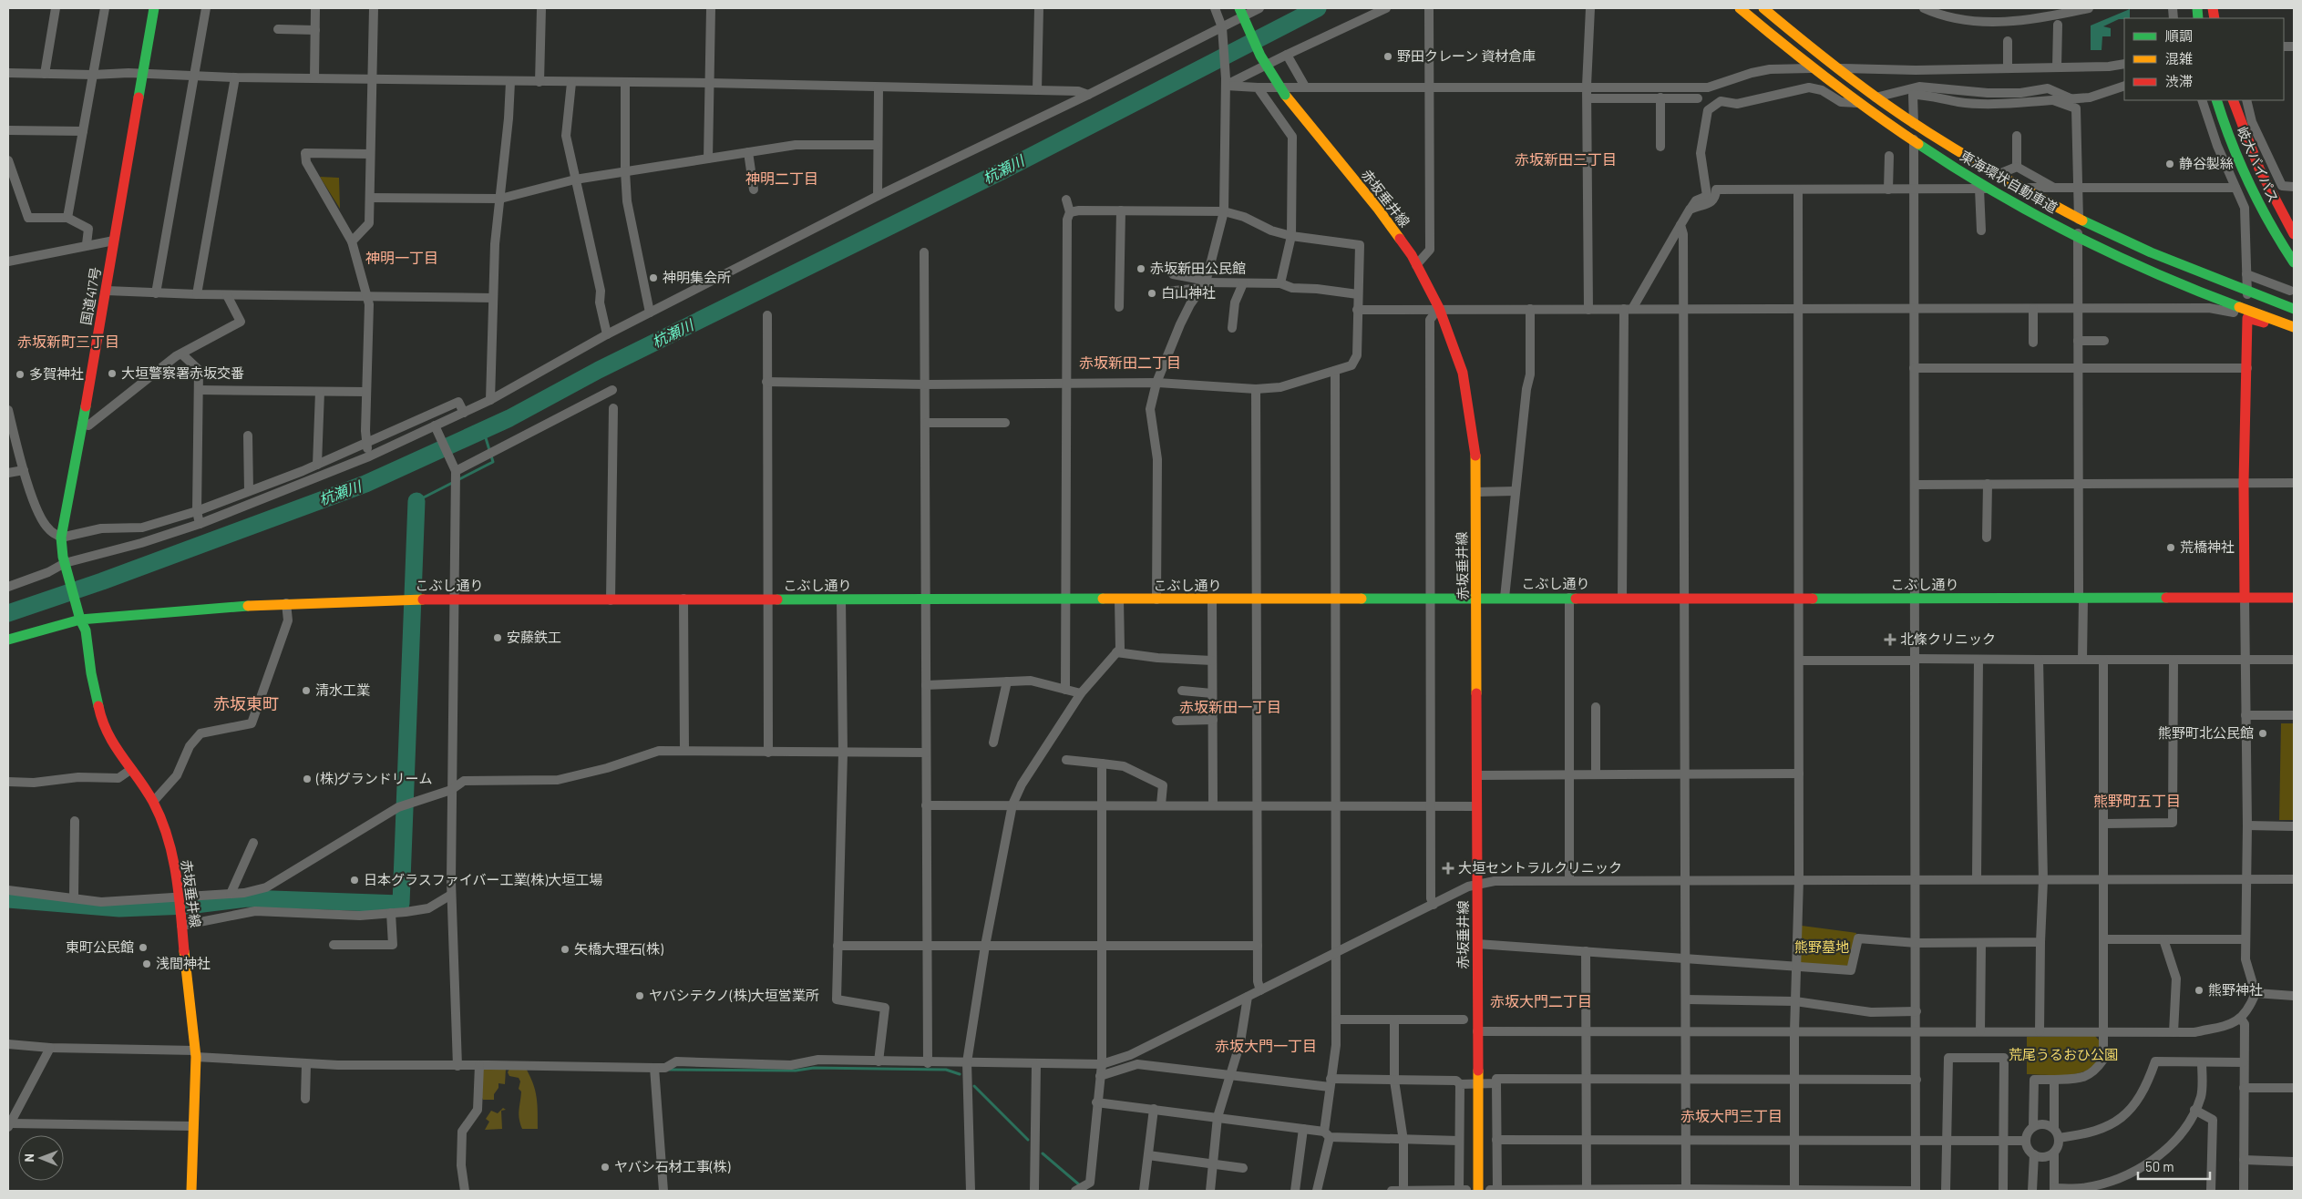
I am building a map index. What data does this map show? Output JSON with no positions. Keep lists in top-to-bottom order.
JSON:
{
  "streets": {
    "main road": [
      "岐大バイパス",
      "東海環状自動車道",
      "赤坂垂井線",
      "国道417号",
      "こぶし通り"
    ]
  },
  "crossings": [
    ["赤坂垂井線", "国道417号"],
    ["赤坂垂井線", "こぶし通り"],
    ["国道417号", "こぶし通り"]
  ],
  "districts": [
    "赤坂新田三丁目",
    "神明二丁目",
    "神明一丁目",
    "赤坂新町三丁目",
    "赤坂新田二丁目",
    "赤坂東町",
    "赤坂新田一丁目",
    "熊野町五丁目",
    "赤坂大門二丁目",
    "赤坂大門一丁目",
    "赤坂大門三丁目"
  ],
  "water": ["杭瀬川"],
  "parks": ["熊野墓地", "荒尾うるおひ公園"],
  "places": {
    "other": [
      "野田クレーン 資材倉庫",
      "静谷製絲",
      "赤坂新田公民館",
      "神明集会所",
      "白山神社",
      "大垣警察署赤坂交番",
      "多賀神社",
      "荒橋神社",
      "安藤鉄工",
      "清水工業",
      "熊野町北公民館",
      "(株)グランドリーム",
      "日本グラスファイバー工業(株)大垣工場",
      "東町公民館",
      "矢橋大理石(株)",
      "浅間神社",
      "熊野神社",
      "ヤバシテクノ(株)大垣営業所",
      "ヤバシ石材工事(株)"
    ],
    "health": ["北條クリニック", "大垣セントラルクリニック"]
  },
  "legend": ["順調", "混雑", "渋滞"],
  "scale_bar": "50 m",
  "north": "left"
}
